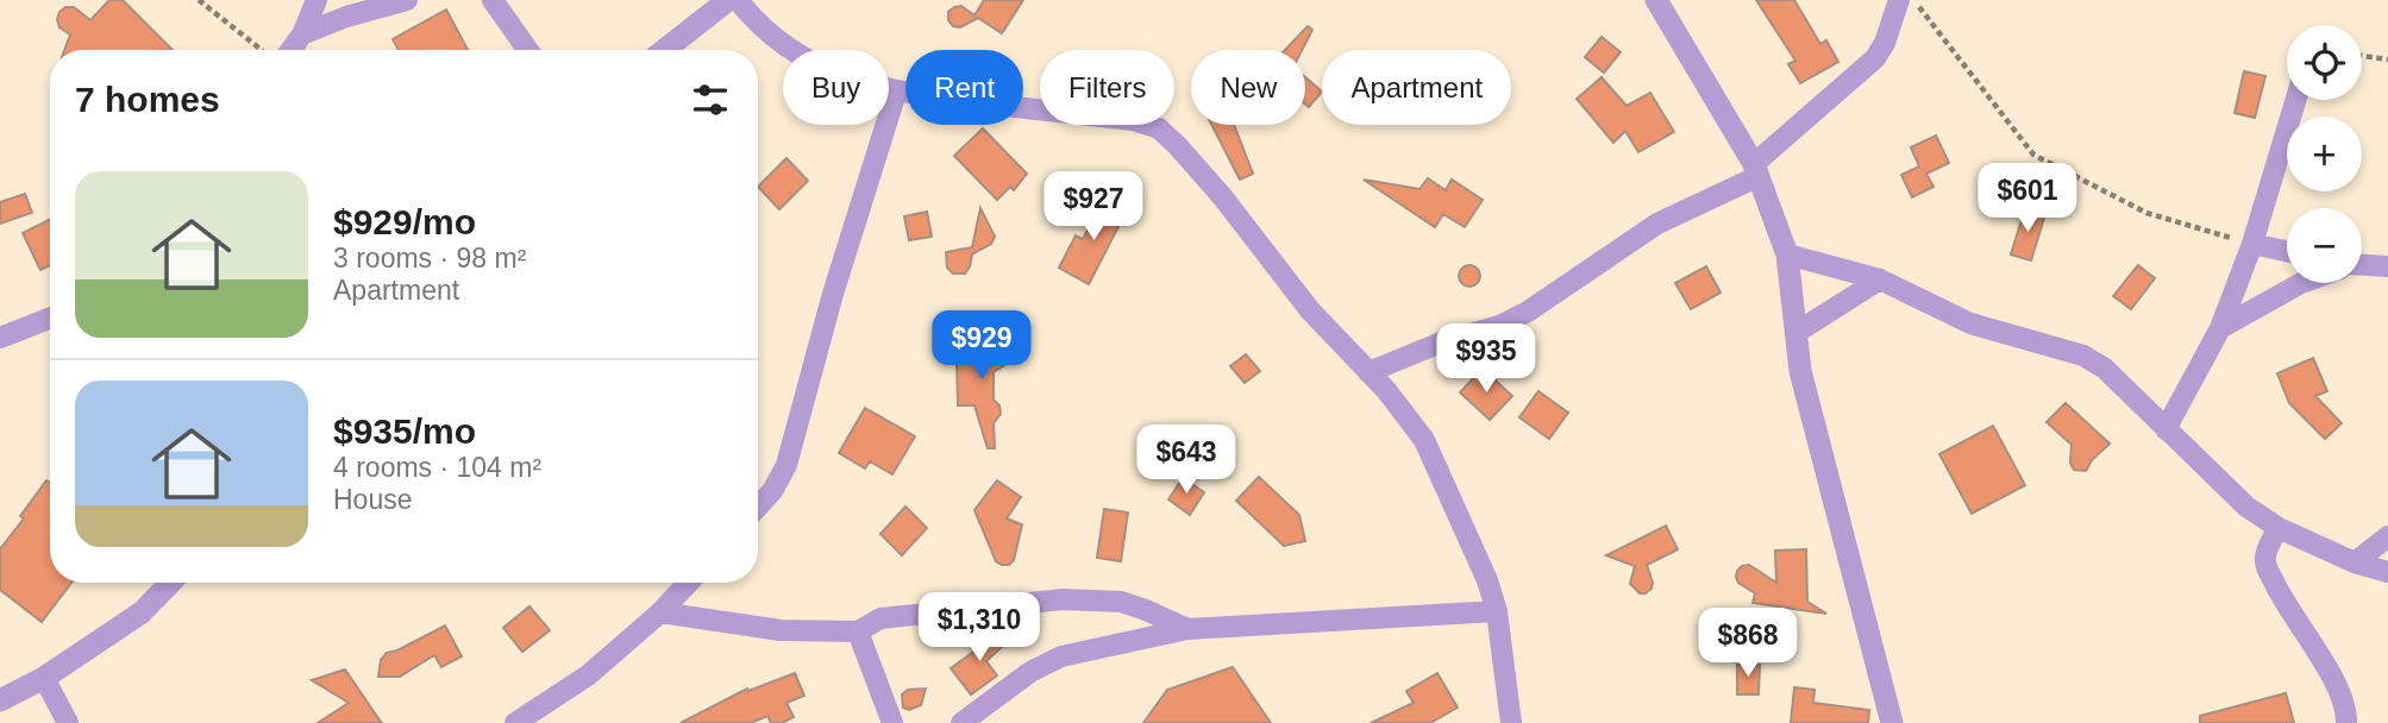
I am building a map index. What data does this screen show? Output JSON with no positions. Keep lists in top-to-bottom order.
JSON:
{
  "page": {
    "map_buttons": ["+", "−"],
    "chip": [
      "Buy",
      "Rent",
      "Filters",
      "New",
      "Apartment"
    ],
    "heading": "7 homes",
    "list": [
      {
        "name": "$929/mo",
        "note": "3 rooms · 98 m² · Apartment"
      },
      {
        "name": "$935/mo",
        "note": "4 rooms · 104 m² · House"
      }
    ],
    "price": [
      "$601",
      "$927",
      "$929",
      "$935",
      "$643",
      "$1,310",
      "$868"
    ]
  }
}
